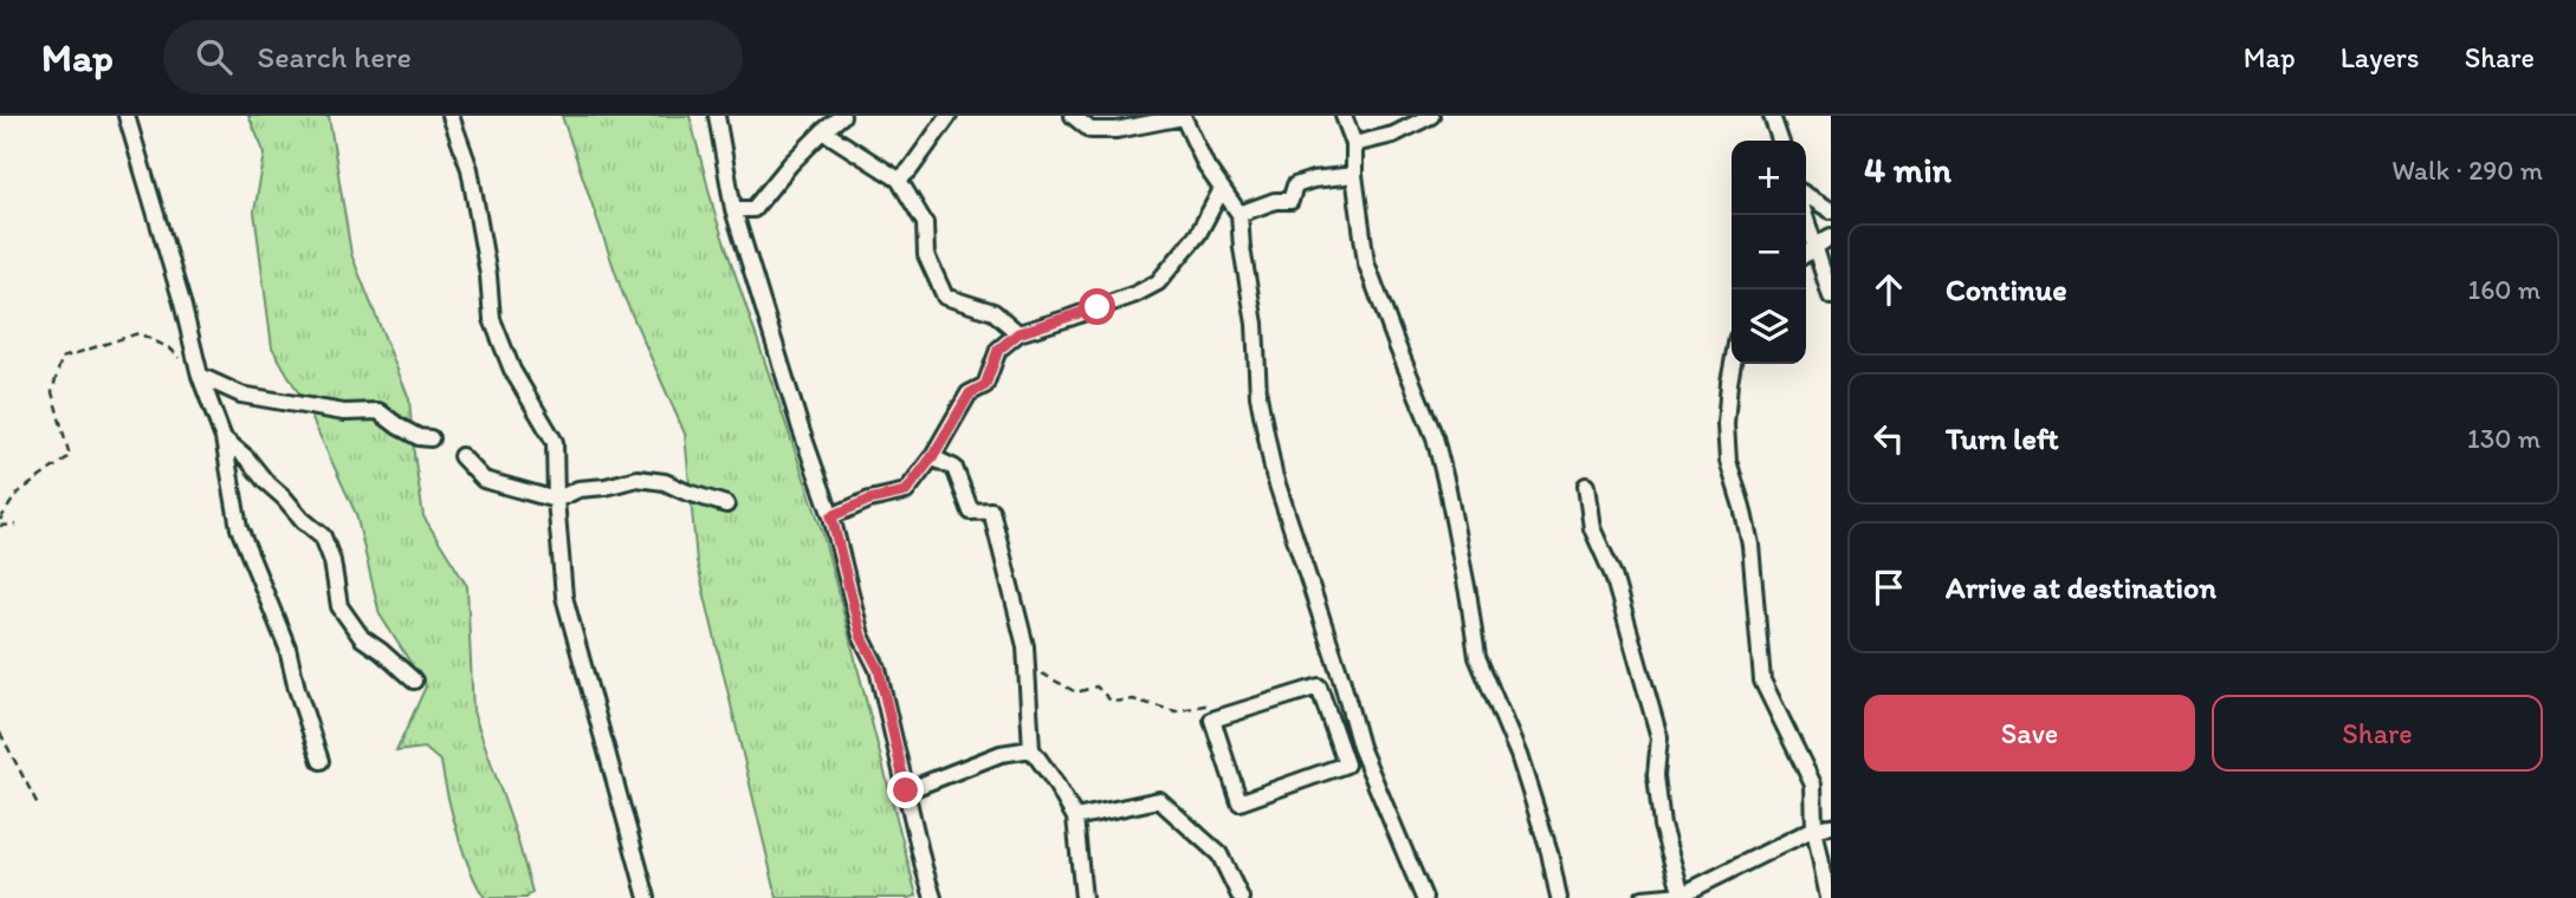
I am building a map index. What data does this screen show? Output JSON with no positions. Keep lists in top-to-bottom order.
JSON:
{
  "page": {
    "header": "Map",
    "search": "Search here",
    "nav": ["Map", "Layers", "Share"],
    "heading": ["4 min", "Walk · 290 m"],
    "map_buttons": ["+", "−"],
    "list": [
      ["Continue", "160 m"],
      ["Turn left", "130 m"],
      "Arrive at destination"
    ],
    "buttons": ["Save", "Share"]
  }
}
